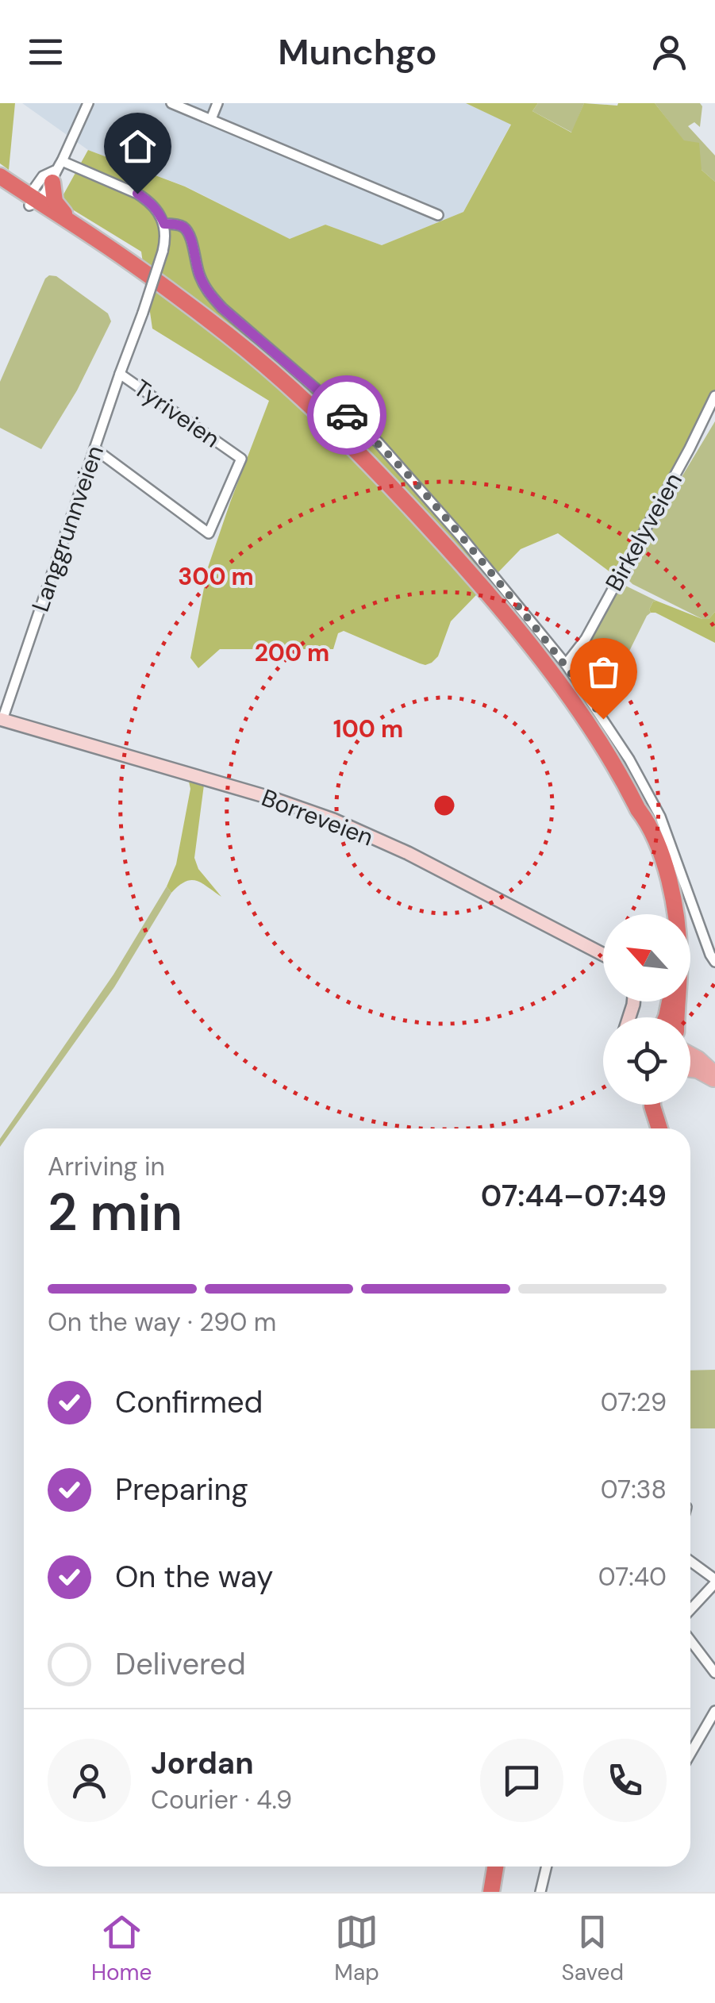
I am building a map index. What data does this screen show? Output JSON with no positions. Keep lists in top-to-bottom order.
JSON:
{
  "streets": {
    "main road": ["Borreveien"],
    "street": ["Tyriveien", "Langgrunnveien", "Birkelyveien"]
  },
  "crossings": [
    ["Tyriveien", "Langgrunnveien"],
    ["Langgrunnveien", "Borreveien"]
  ],
  "north": "top left",
  "page": {
    "header": "Munchgo",
    "heading": ["2 min", "Arriving in", "07:44–07:49"],
    "panel": ["Jordan", "Courier · 4.9"],
    "bar": "On the way · 290 m",
    "list": [
      ["Confirmed", "07:29"],
      ["Preparing", "07:38"],
      ["On the way", "07:40"],
      "Delivered"
    ],
    "tabs": ["Home", "Map", "Saved"]
  },
  "rings": ["300 m", "200 m", "100 m"]
}
